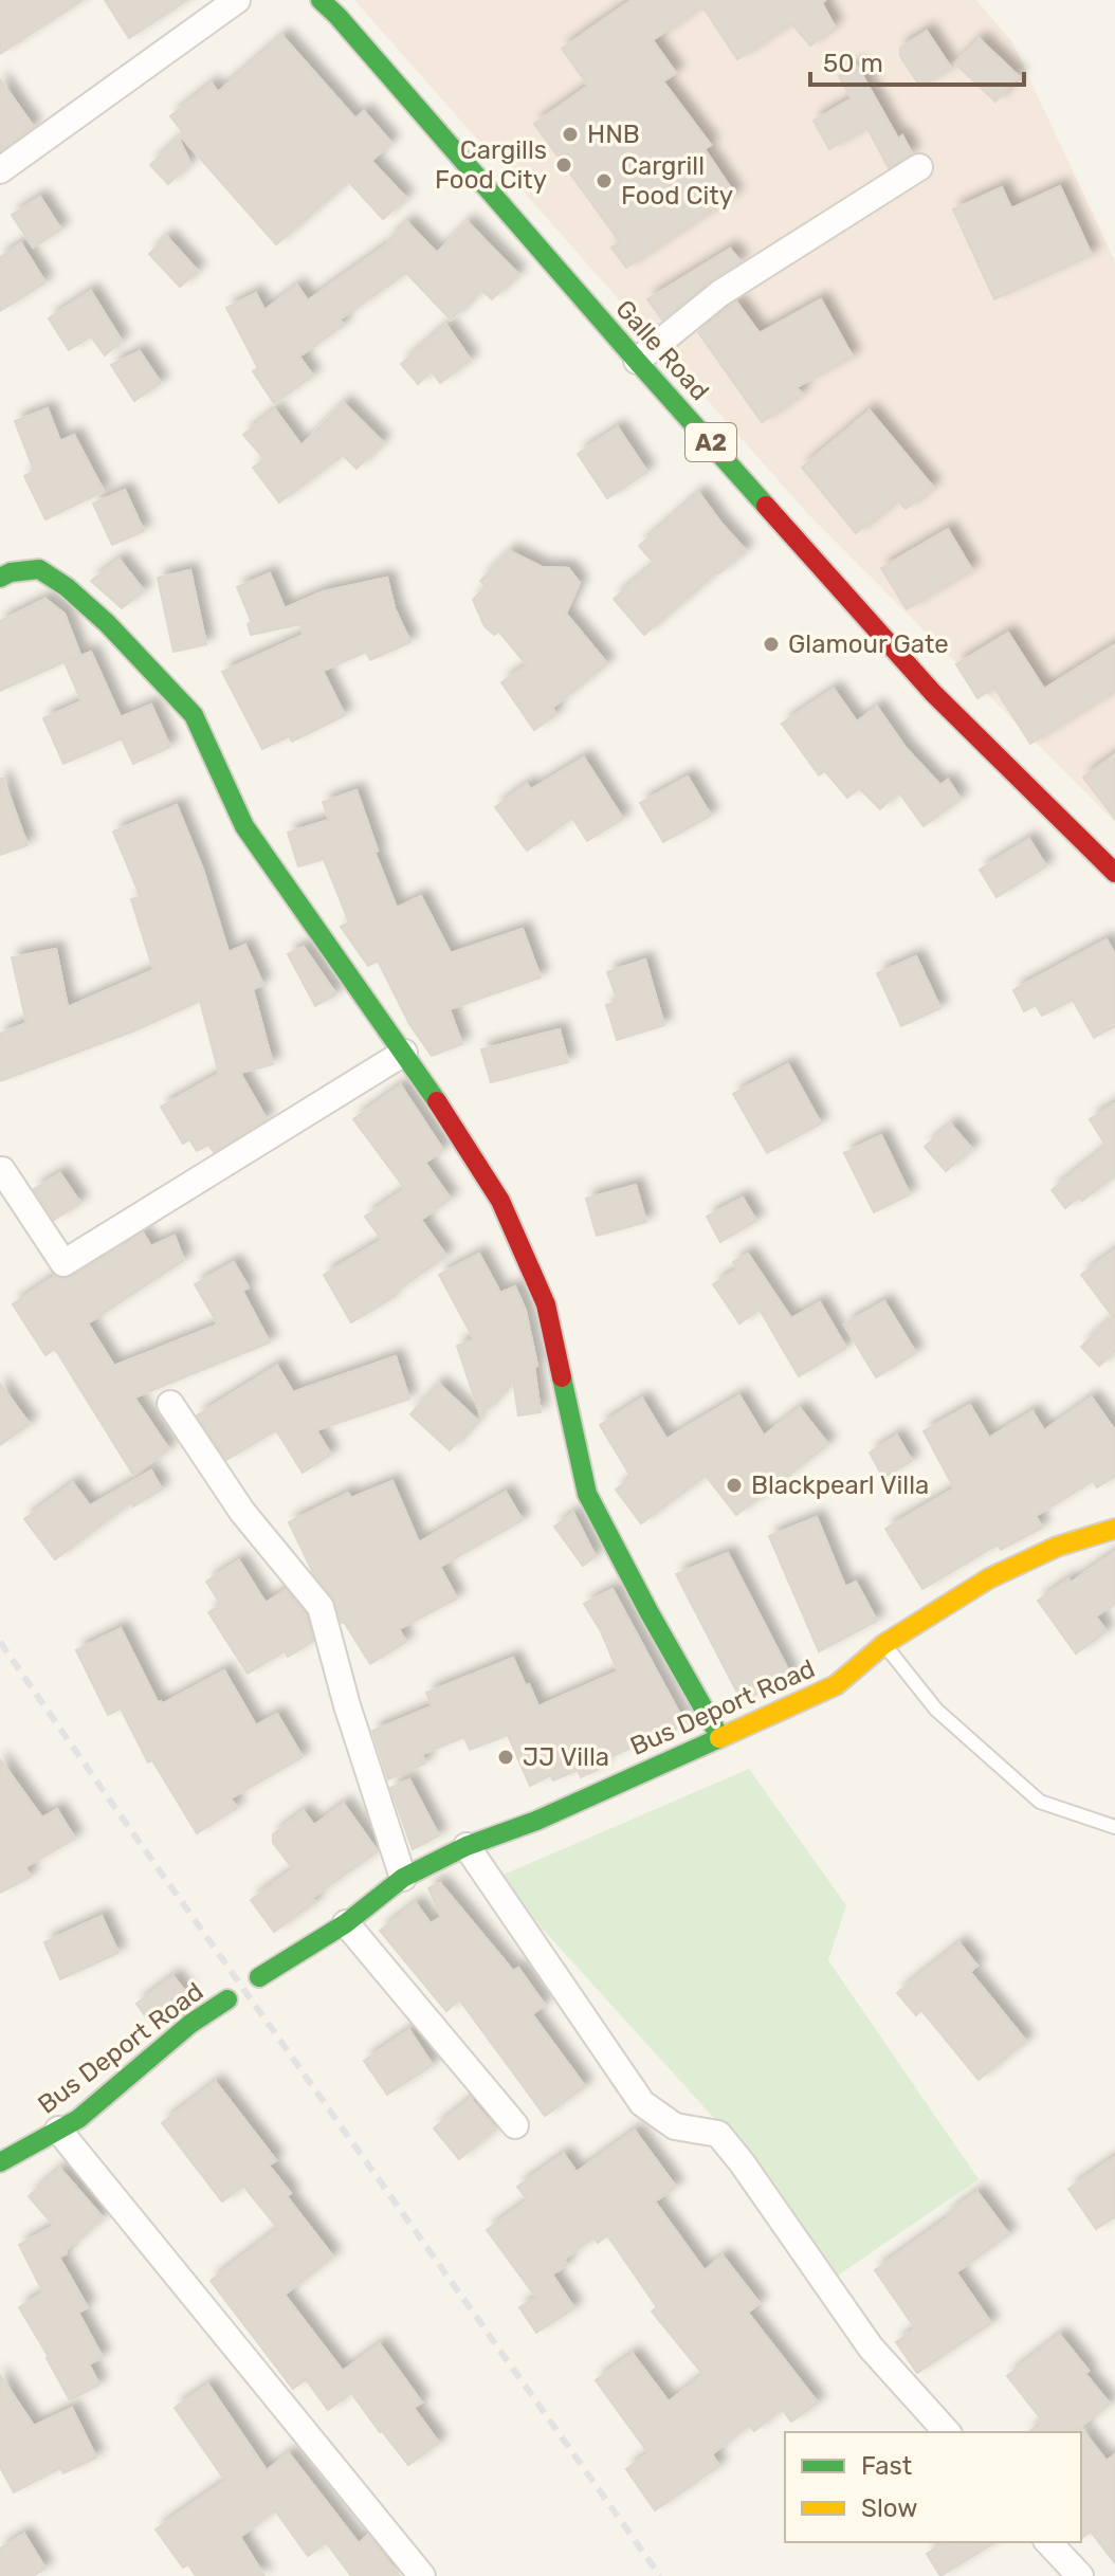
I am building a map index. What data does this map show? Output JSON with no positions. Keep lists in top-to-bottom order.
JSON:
{
  "streets": {
    "main road": ["Galle Road", "A2", "Bus Deport Road"]
  },
  "places": [
    "HNB",
    "Cargills Food City",
    "Cargrill Food City",
    "Glamour Gate",
    "Blackpearl Villa",
    "JJ Villa"
  ],
  "legend": ["Fast", "Slow"],
  "scale_bar": "50 m"
}
